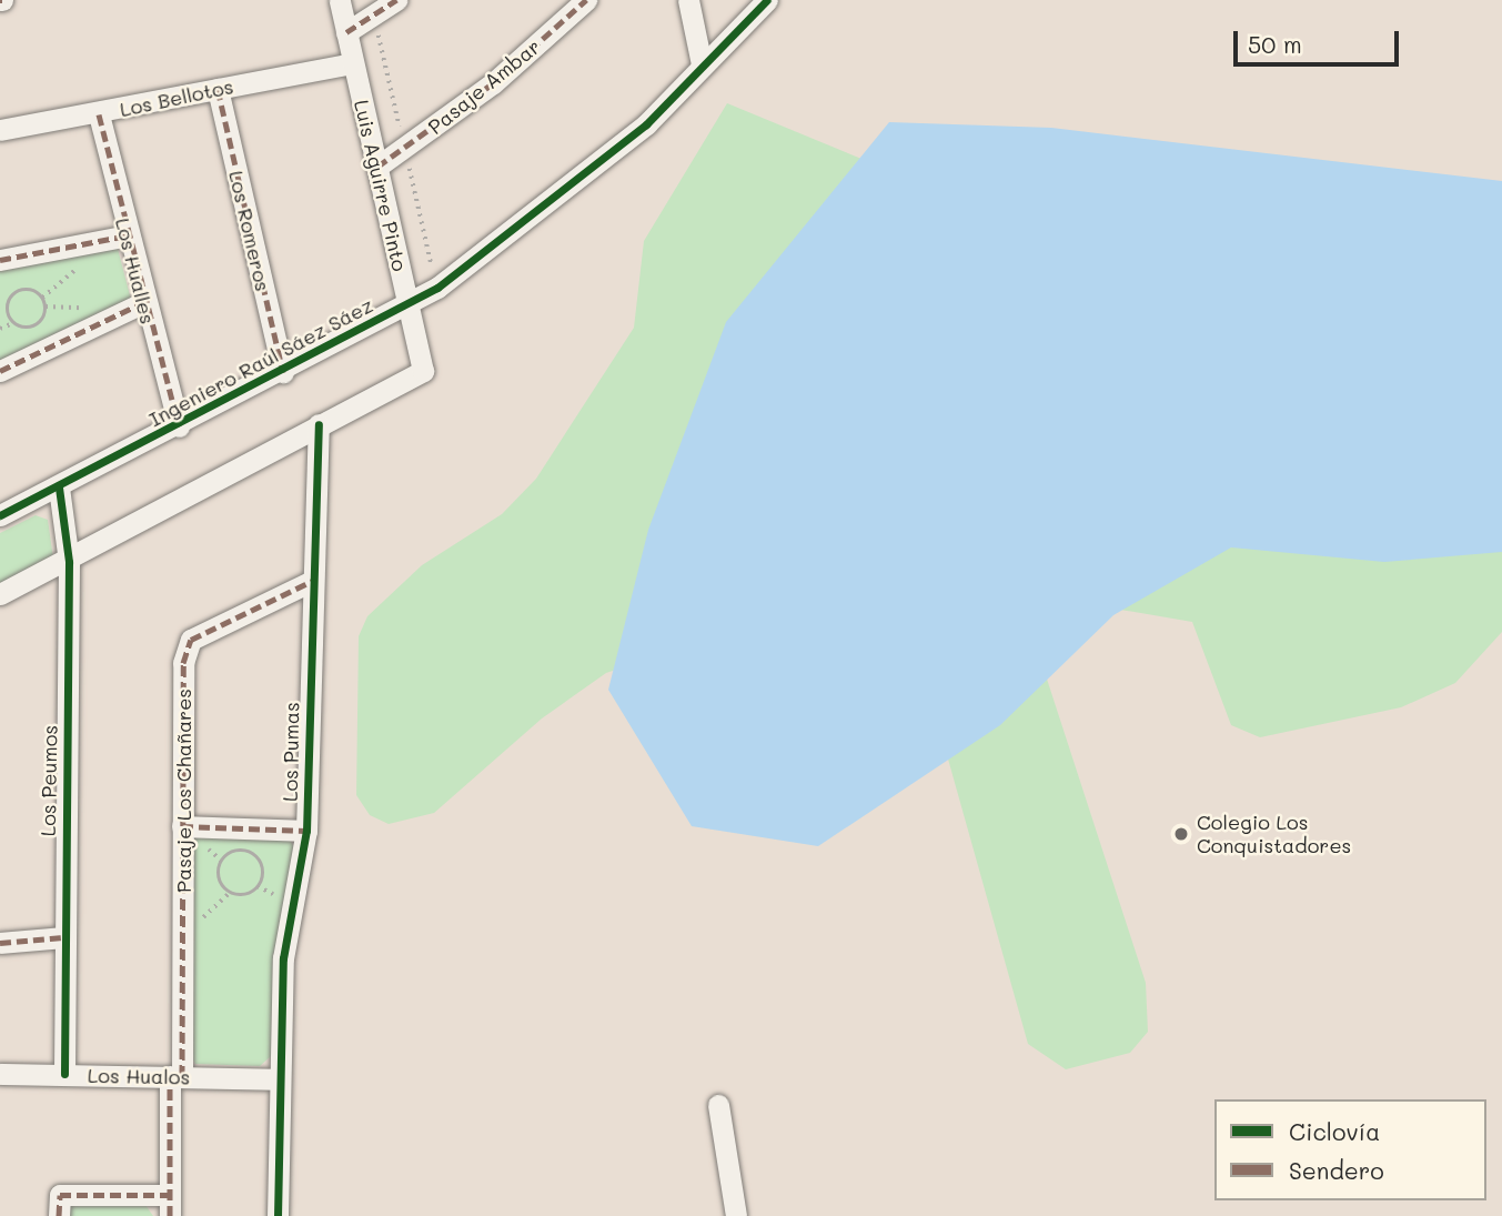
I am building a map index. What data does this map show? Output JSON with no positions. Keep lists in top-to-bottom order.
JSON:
{
  "streets": {
    "street": [
      "Pasaje Ambar",
      "Los Bellotos",
      "Luis Aguirre Pinto",
      "Los Romeros",
      "Los Hualles",
      "Ingeniero Raúl Sáez Sáez",
      "Los Pumas",
      "Los Peumos",
      "Pasaje Los Chañares",
      "Los Hualos"
    ]
  },
  "crossings": [
    ["Pasaje Ambar", "Luis Aguirre Pinto"],
    ["Los Bellotos", "Luis Aguirre Pinto"],
    ["Los Bellotos", "Los Romeros"],
    ["Los Bellotos", "Los Hualles"],
    ["Luis Aguirre Pinto", "Ingeniero Raúl Sáez Sáez"],
    ["Luis Aguirre Pinto", "Los Pumas"],
    ["Los Romeros", "Ingeniero Raúl Sáez Sáez"],
    ["Los Hualles", "Ingeniero Raúl Sáez Sáez"],
    ["Ingeniero Raúl Sáez Sáez", "Los Peumos"],
    ["Los Pumas", "Pasaje Los Chañares"],
    ["Los Pumas", "Los Hualos"],
    ["Los Peumos", "Los Hualos"],
    ["Pasaje Los Chañares", "Los Hualos"]
  ],
  "places": ["Colegio Los Conquistadores"],
  "legend": ["Ciclovía", "Sendero"],
  "scale_bar": "50 m"
}
